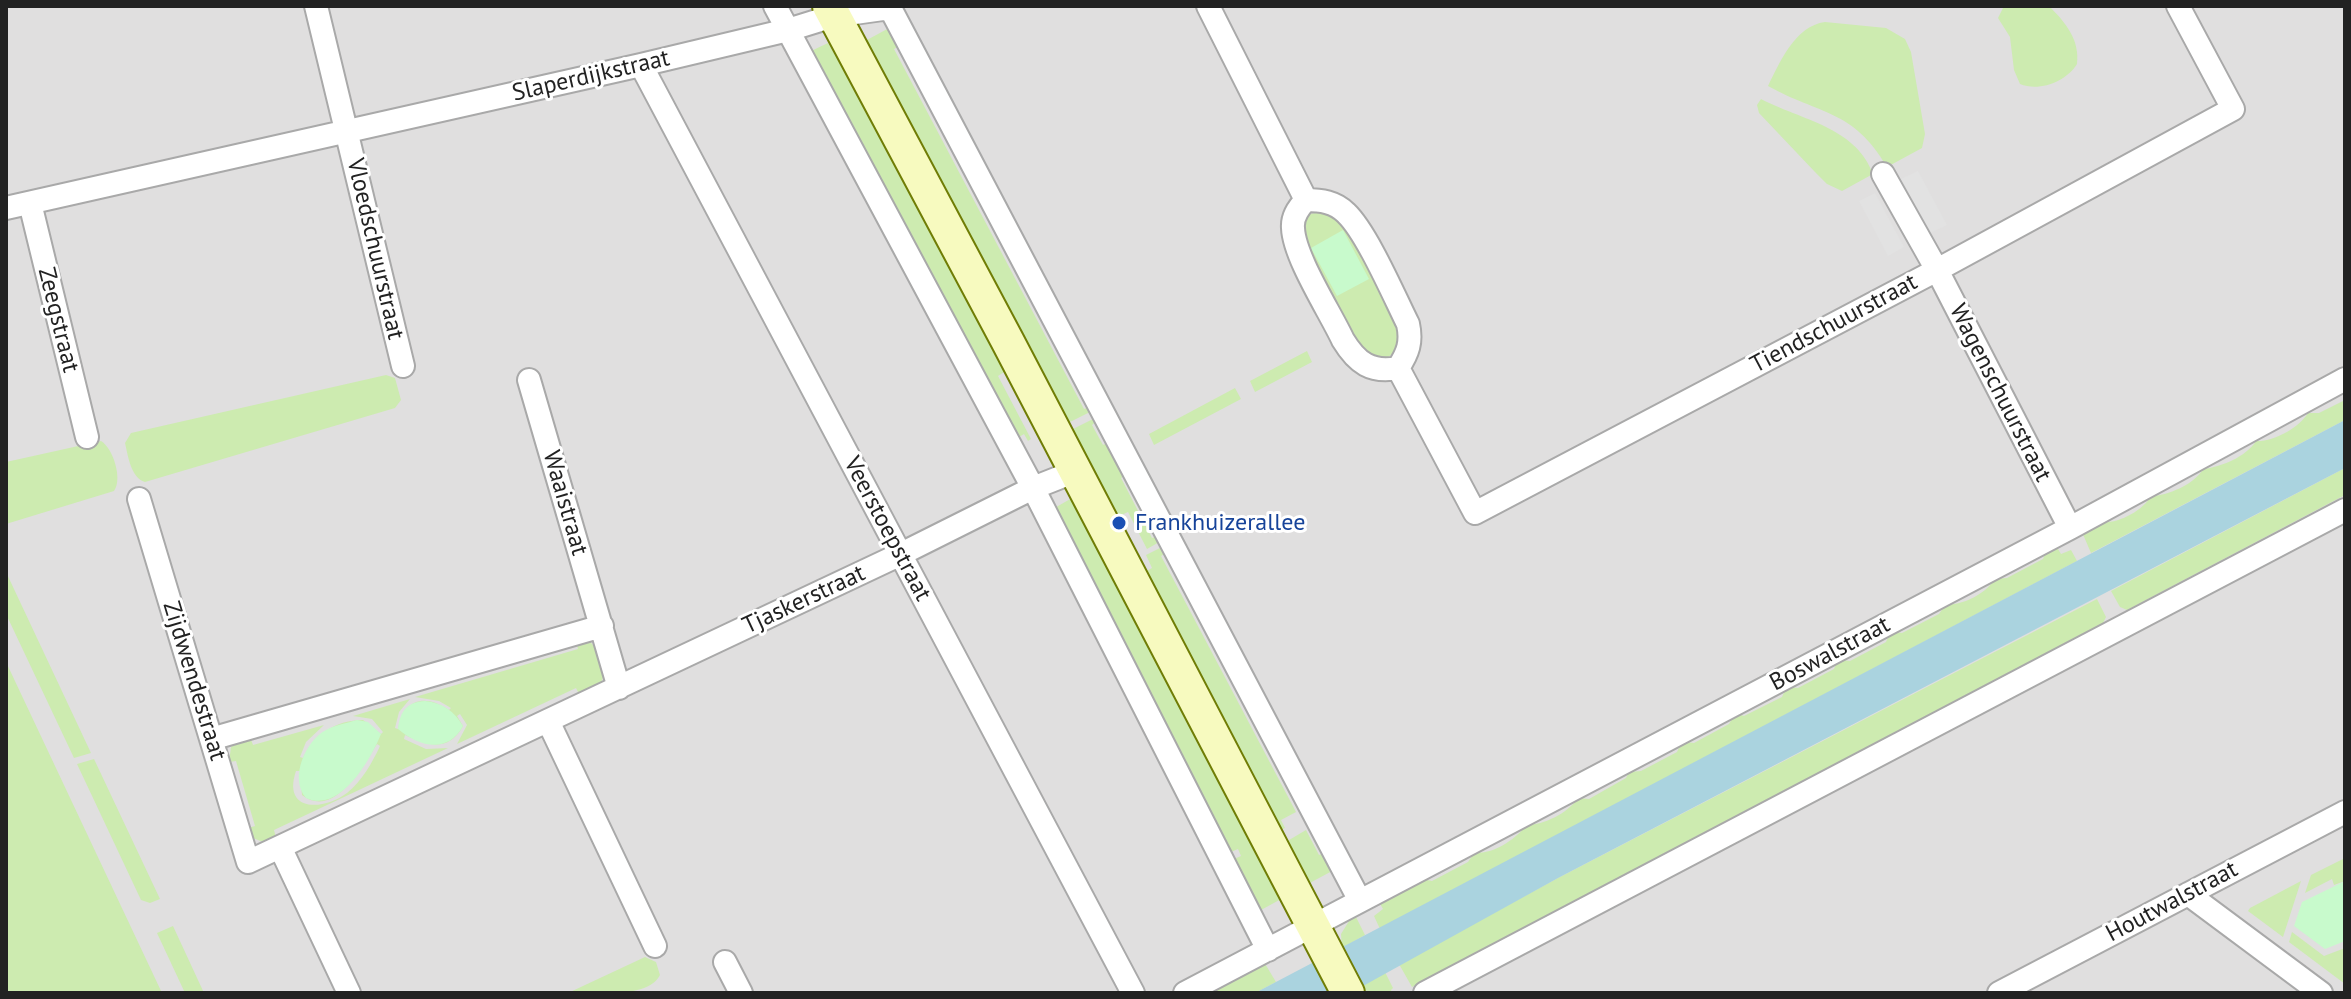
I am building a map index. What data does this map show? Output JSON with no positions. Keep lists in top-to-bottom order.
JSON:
{
  "streets": {
    "street": [
      "Slaperdijkstraat",
      "Vloedschuurstraat",
      "Zeegstraat",
      "Tiendschuurstraat",
      "Wagenschuurstraat",
      "Waaistraat",
      "Veerstoepstraat",
      "Tjaskerstraat",
      "Boswalstraat",
      "Zijdwendestraat",
      "Houtwalstraat"
    ]
  },
  "crossings": [
    ["Slaperdijkstraat", "Vloedschuurstraat"],
    ["Slaperdijkstraat", "Zeegstraat"],
    ["Slaperdijkstraat", "Veerstoepstraat"],
    ["Tiendschuurstraat", "Wagenschuurstraat"],
    ["Wagenschuurstraat", "Boswalstraat"],
    ["Veerstoepstraat", "Tjaskerstraat"],
    ["Tjaskerstraat", "Zijdwendestraat"]
  ],
  "places": ["Frankhuizerallee"]
}
